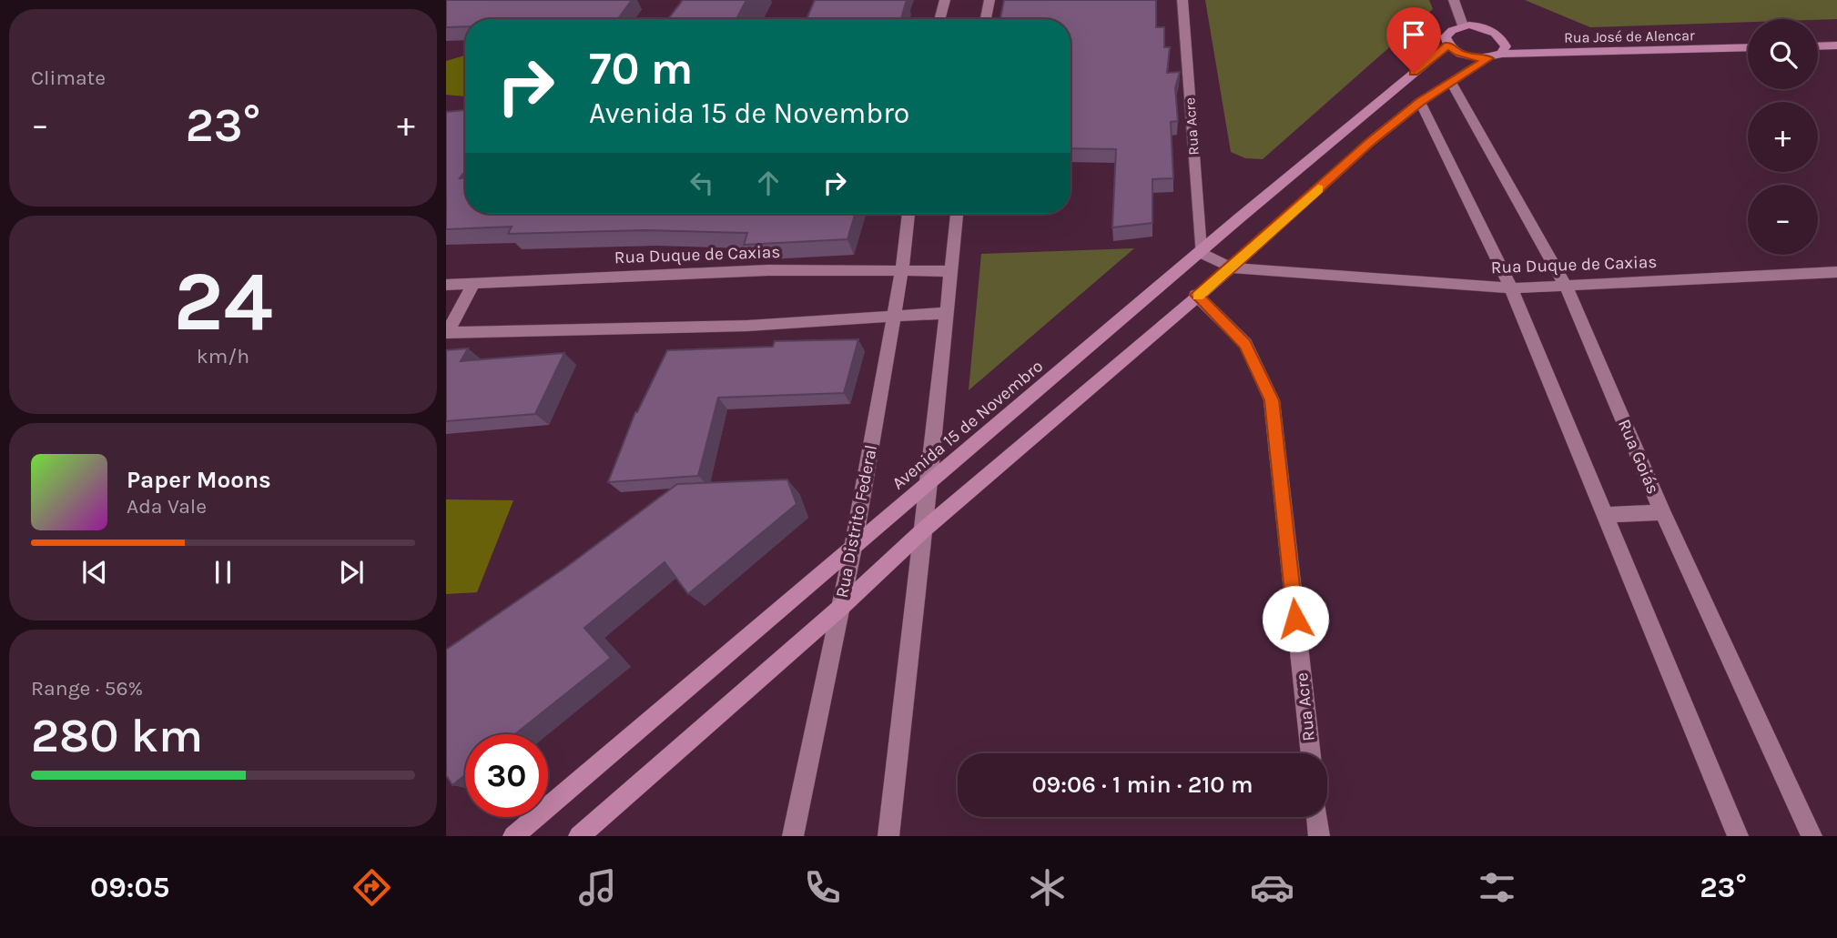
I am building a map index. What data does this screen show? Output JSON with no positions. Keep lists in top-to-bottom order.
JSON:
{
  "streets": {
    "main road": ["Rua José de Alencar", "Avenida 15 de Novembro"],
    "street": [
      "Rua Acre",
      "Rua Duque de Caxias",
      "Rua Goiás",
      "Rua Distrito Federal"
    ]
  },
  "crossings": [
    ["Rua Acre", "Rua Duque de Caxias"],
    ["Rua Acre", "Avenida 15 de Novembro"],
    ["Rua Duque de Caxias", "Avenida 15 de Novembro"],
    ["Rua Duque de Caxias", "Rua Goiás"],
    ["Rua Duque de Caxias", "Rua Distrito Federal"],
    ["Avenida 15 de Novembro", "Rua Distrito Federal"]
  ],
  "page": {
    "tile": [
      "Climate",
      ["24", "km/h"],
      ["Range · 56%", "280 km"]
    ],
    "map_buttons": ["+", "−"],
    "turn": ["70 m", "Avenida 15 de Novembro"],
    "heat": ["−", "23°", "+"],
    "song": ["Paper Moons", "Ada Vale"],
    "limit": "30",
    "trip": "09:06 · 1 min · 210 m",
    "tabs": ["09:05", "23°"]
  }
}
